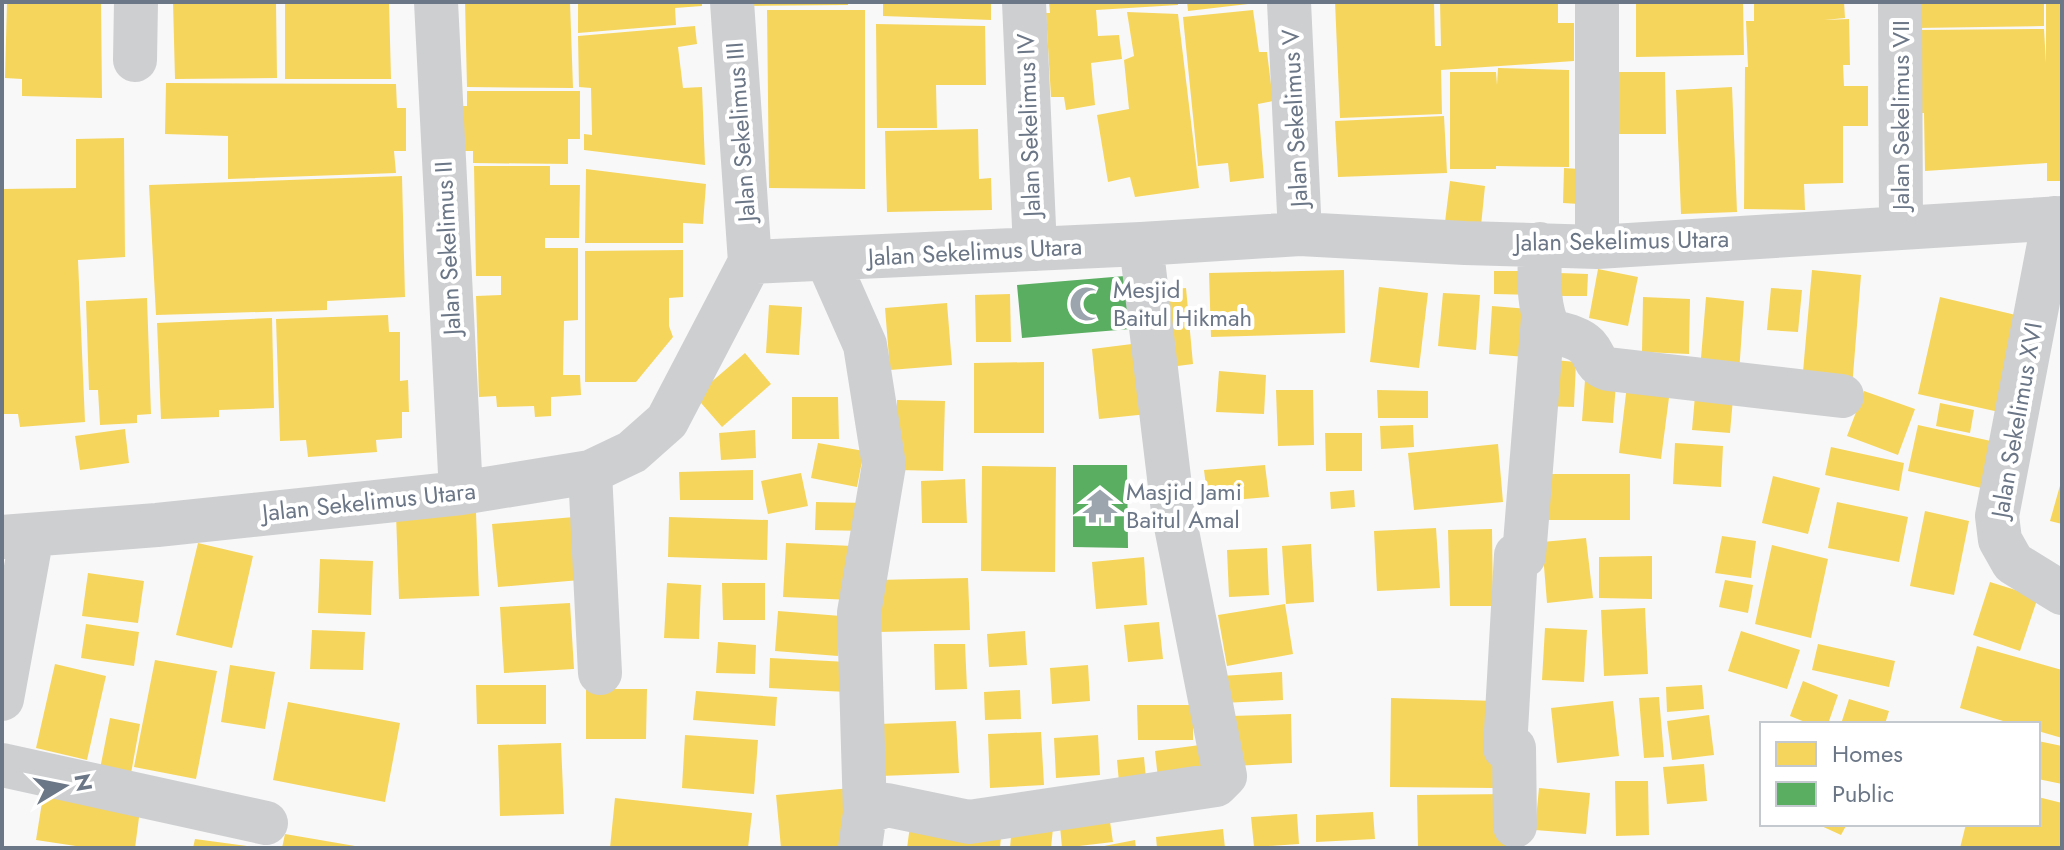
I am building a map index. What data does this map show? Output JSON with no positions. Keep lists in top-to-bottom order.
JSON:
{
  "streets": {
    "street": [
      "Jalan Sekelimus VII",
      "Jalan Sekelimus V",
      "Jalan Sekelimus IV",
      "Jalan Sekelimus III",
      "Jalan Sekelimus Utara",
      "Jalan Sekelimus II",
      "Jalan Sekelimus XVI"
    ]
  },
  "crossings": [
    ["Jalan Sekelimus VII", "Jalan Sekelimus Utara"],
    ["Jalan Sekelimus V", "Jalan Sekelimus Utara"],
    ["Jalan Sekelimus IV", "Jalan Sekelimus Utara"],
    ["Jalan Sekelimus III", "Jalan Sekelimus Utara"],
    ["Jalan Sekelimus Utara", "Jalan Sekelimus II"],
    ["Jalan Sekelimus Utara", "Jalan Sekelimus XVI"]
  ],
  "places": {
    "mosque": ["Mesjid Baitul Hikmah"],
    "temple": ["Masjid Jami Baitul Amal"]
  },
  "legend": ["Homes", "Public"],
  "north": "right"
}
